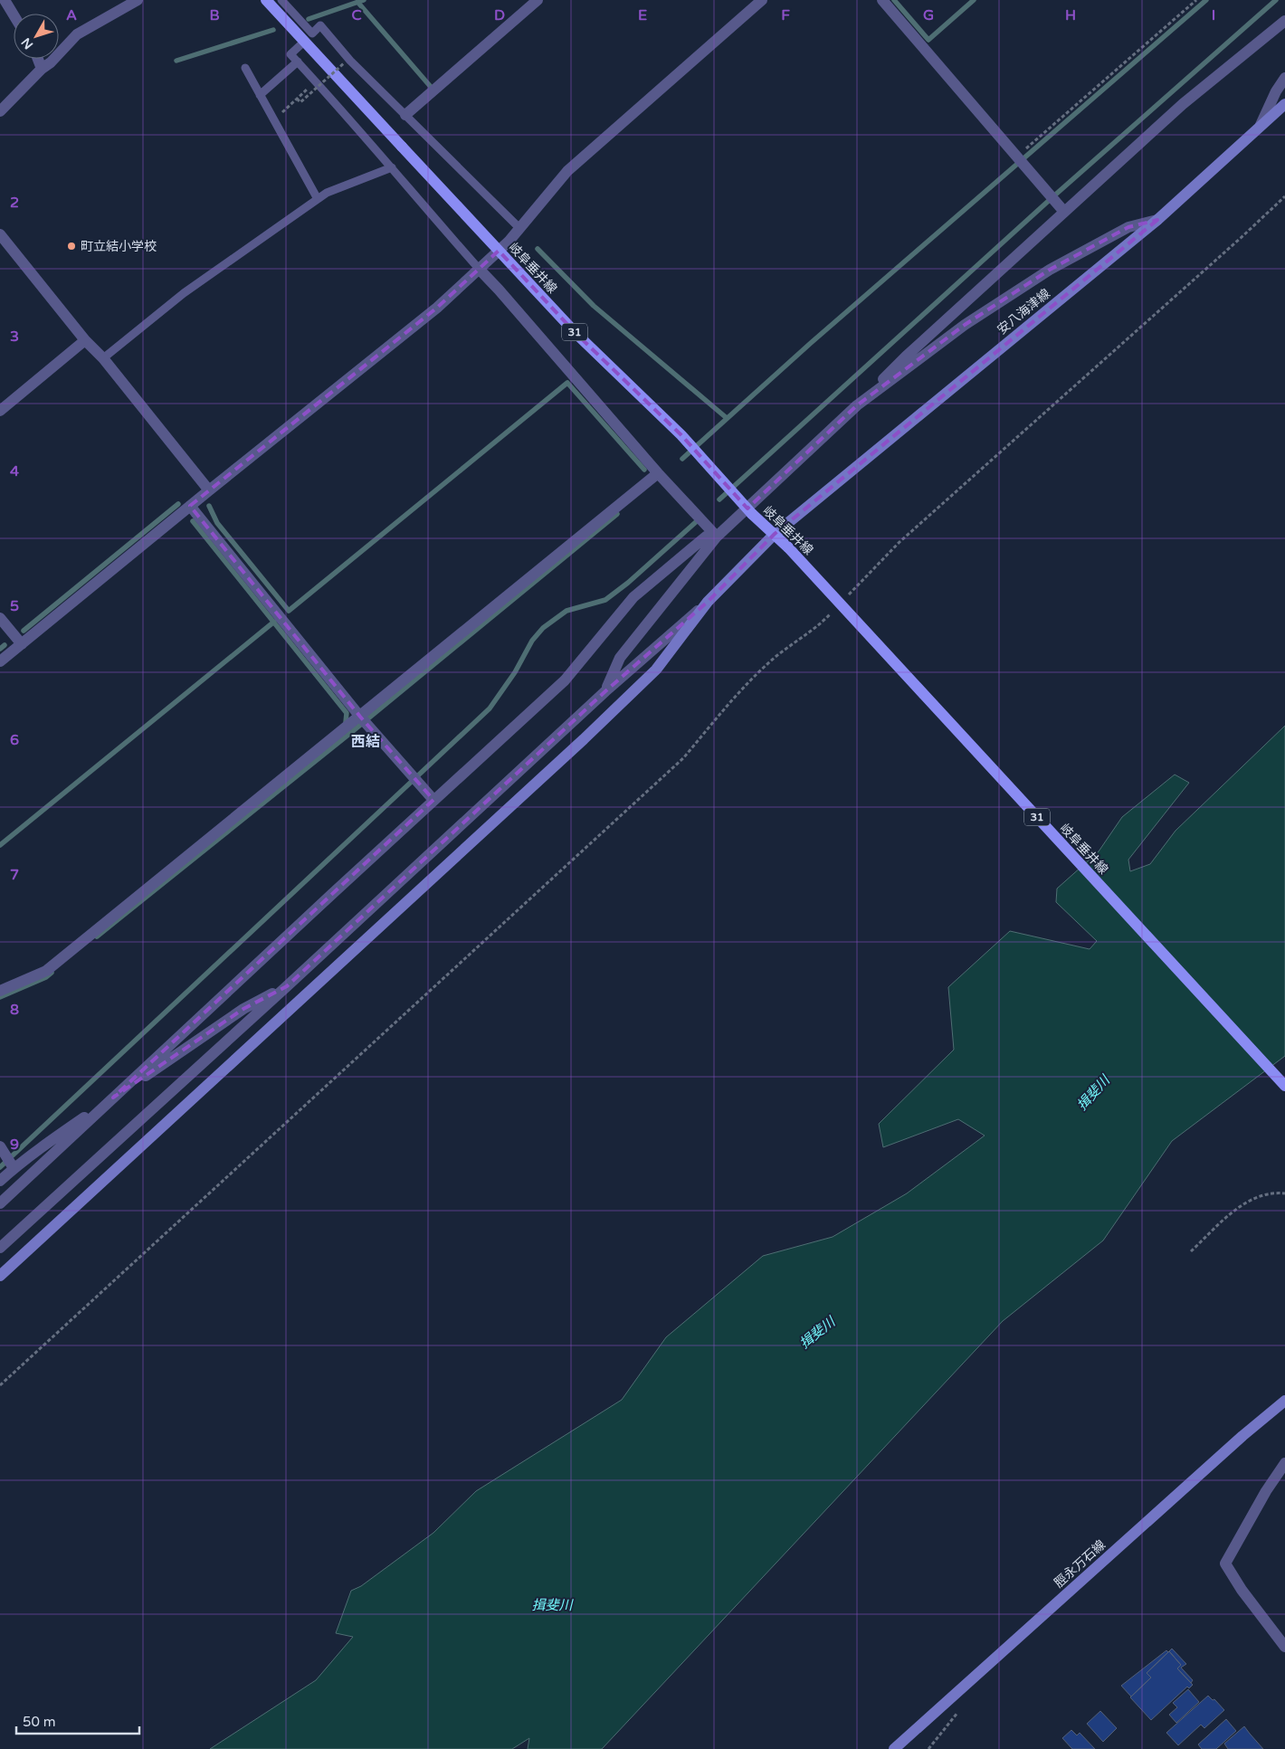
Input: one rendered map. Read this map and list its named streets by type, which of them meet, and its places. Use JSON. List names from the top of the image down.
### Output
{
  "streets": {
    "main road": [
      "岐阜垂井線",
      "安八海津線",
      "31",
      "脛永万石線"
    ]
  },
  "crossings": [
    ["岐阜垂井線", "安八海津線"]
  ],
  "districts": ["西結"],
  "water": ["揖斐川"],
  "places": ["町立結小学校"],
  "scale_bar": "50 m",
  "north": "bottom left",
  "grid": {
    "columns": [
      "A",
      "B",
      "C",
      "D",
      "E",
      "F",
      "G",
      "H",
      "I"
    ],
    "rows": [
      "2",
      "3",
      "4",
      "5",
      "6",
      "7",
      "8",
      "9"
    ]
  }
}
